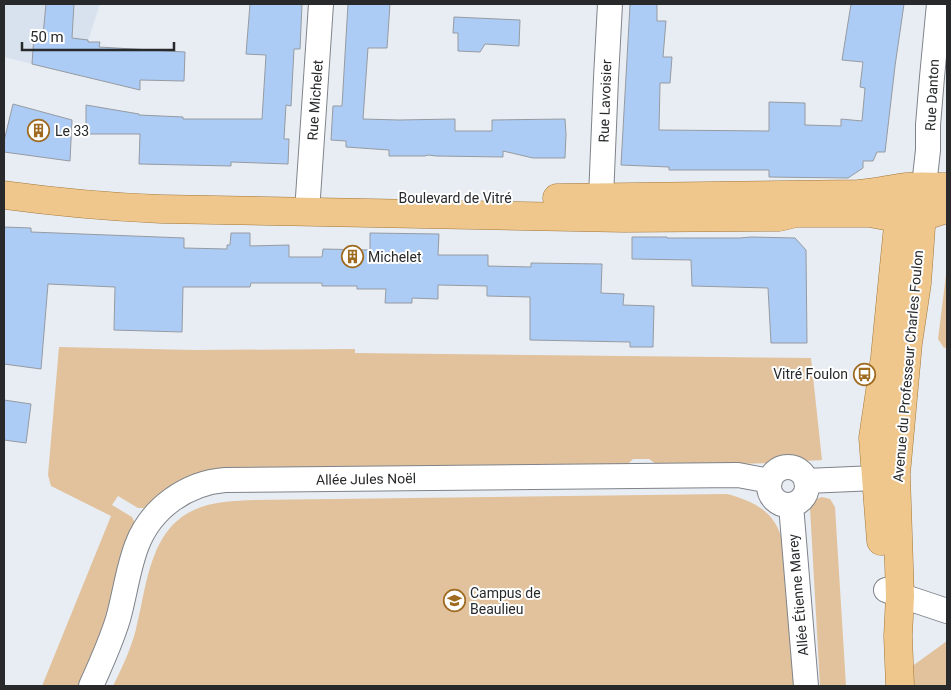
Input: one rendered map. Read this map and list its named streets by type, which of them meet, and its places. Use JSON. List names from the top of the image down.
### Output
{
  "streets": {
    "main road": ["Boulevard de Vitré", "Avenue du Professeur Charles Foulon"],
    "street": [
      "Rue Danton",
      "Rue Michelet",
      "Rue Lavoisier",
      "Allée Jules Noël",
      "Allée Étienne Marey"
    ]
  },
  "crossings": [
    ["Rue Danton", "Boulevard de Vitré"],
    ["Rue Michelet", "Boulevard de Vitré"],
    ["Rue Lavoisier", "Boulevard de Vitré"],
    ["Boulevard de Vitré", "Avenue du Professeur Charles Foulon"],
    ["Allée Jules Noël", "Allée Étienne Marey"]
  ],
  "places": {
    "building": ["Le 33", "Michelet"],
    "bus stop": ["Vitré Foulon"],
    "school or university": ["Campus de Beaulieu"]
  },
  "scale_bar": "50 m"
}
